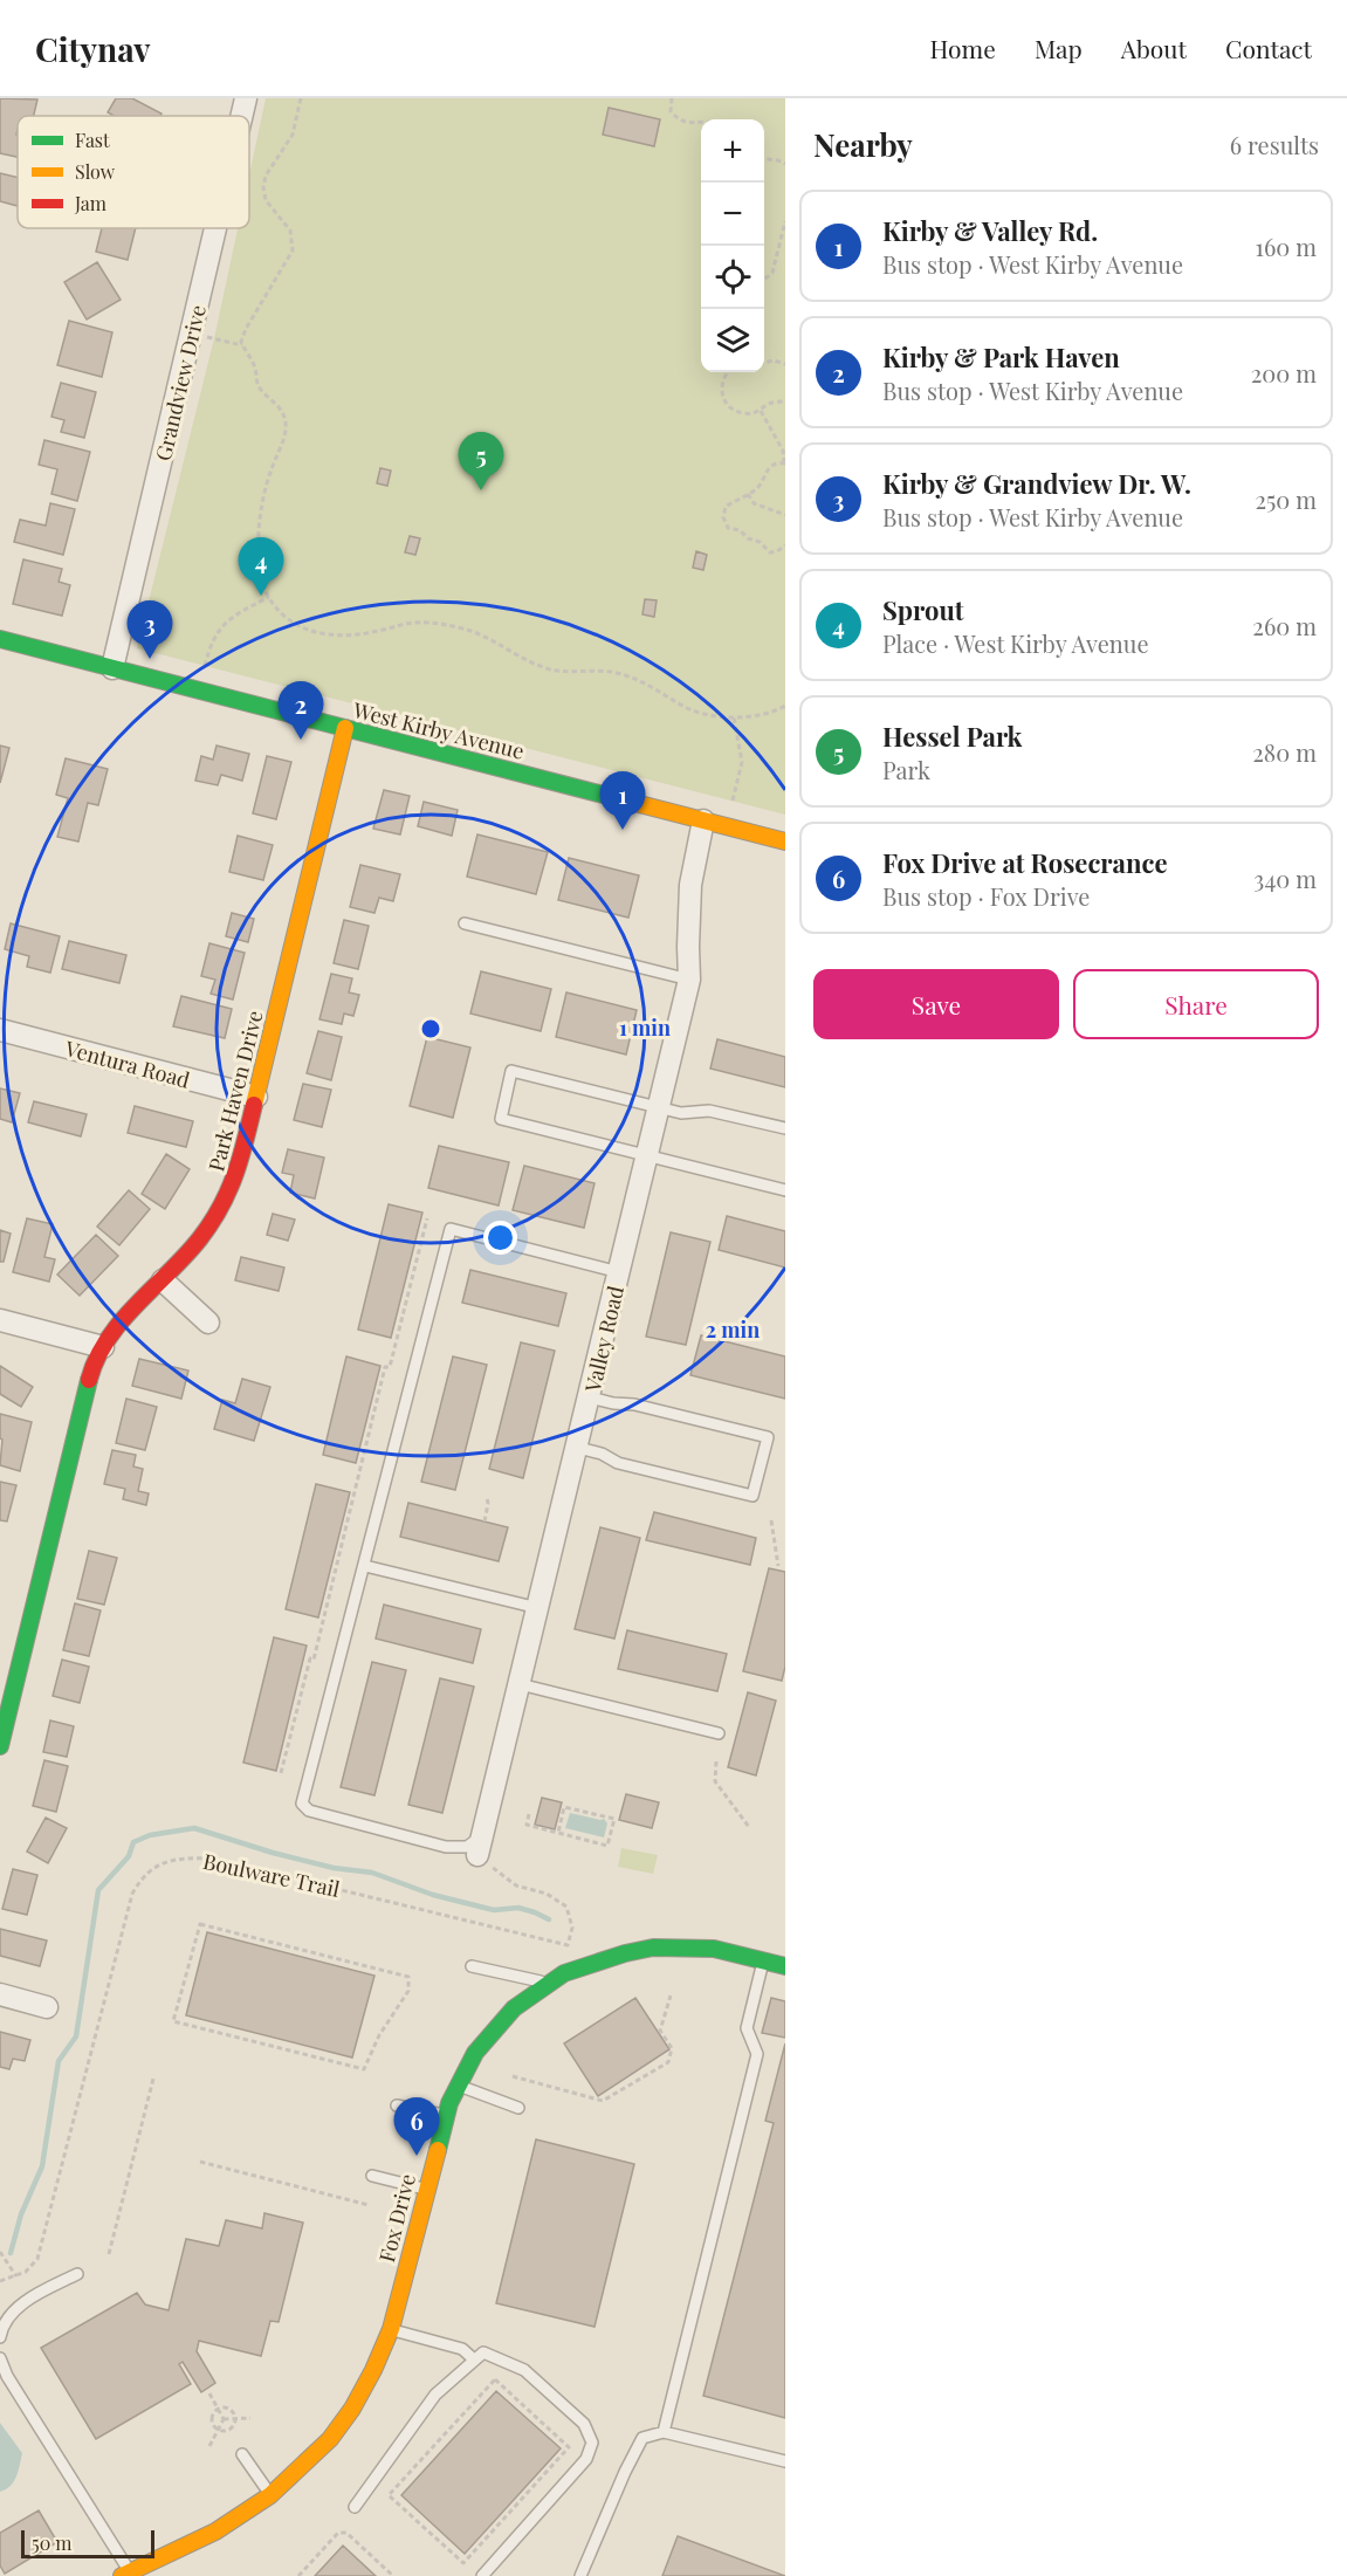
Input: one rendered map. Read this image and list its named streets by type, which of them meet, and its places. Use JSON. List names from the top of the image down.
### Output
{
  "streets": {
    "street": [
      "Grandview Drive",
      "West Kirby Avenue",
      "Ventura Road",
      "Park Haven Drive",
      "Valley Road",
      "Fox Drive"
    ],
    "path": ["Boulware Trail"]
  },
  "crossings": [
    ["Grandview Drive", "West Kirby Avenue"],
    ["West Kirby Avenue", "Park Haven Drive"],
    ["West Kirby Avenue", "Valley Road"],
    ["Ventura Road", "Park Haven Drive"],
    ["Valley Road", "Boulware Trail"]
  ],
  "legend": ["Fast", "Slow", "Jam"],
  "scale_bar": "50 m",
  "page": {
    "header": "Citynav",
    "nav": [
      "Home",
      "Map",
      "About",
      "Contact"
    ],
    "heading": ["Nearby", "6 results"],
    "map_buttons": ["+", "−"],
    "list": [
      {
        "mark": "1",
        "name": "Kirby & Valley Rd.",
        "note": "Bus stop · West Kirby Avenue",
        "value": "160 m"
      },
      {
        "mark": "2",
        "name": "Kirby & Park Haven",
        "note": "Bus stop · West Kirby Avenue",
        "value": "200 m"
      },
      {
        "mark": "3",
        "name": "Kirby & Grandview Dr. W.",
        "note": "Bus stop · West Kirby Avenue",
        "value": "250 m"
      },
      {
        "mark": "4",
        "name": "Sprout",
        "note": "Place · West Kirby Avenue",
        "value": "260 m"
      },
      {
        "mark": "5",
        "name": "Hessel Park",
        "note": "Park",
        "value": "280 m"
      },
      {
        "mark": "6",
        "name": "Fox Drive at Rosecrance",
        "note": "Bus stop · Fox Drive",
        "value": "340 m"
      }
    ],
    "pins": [
      "5",
      "4",
      "3",
      "2",
      "1",
      "6"
    ],
    "buttons": ["Save", "Share"],
    "scale": "50 m"
  },
  "rings": ["1 min", "2 min"]
}
